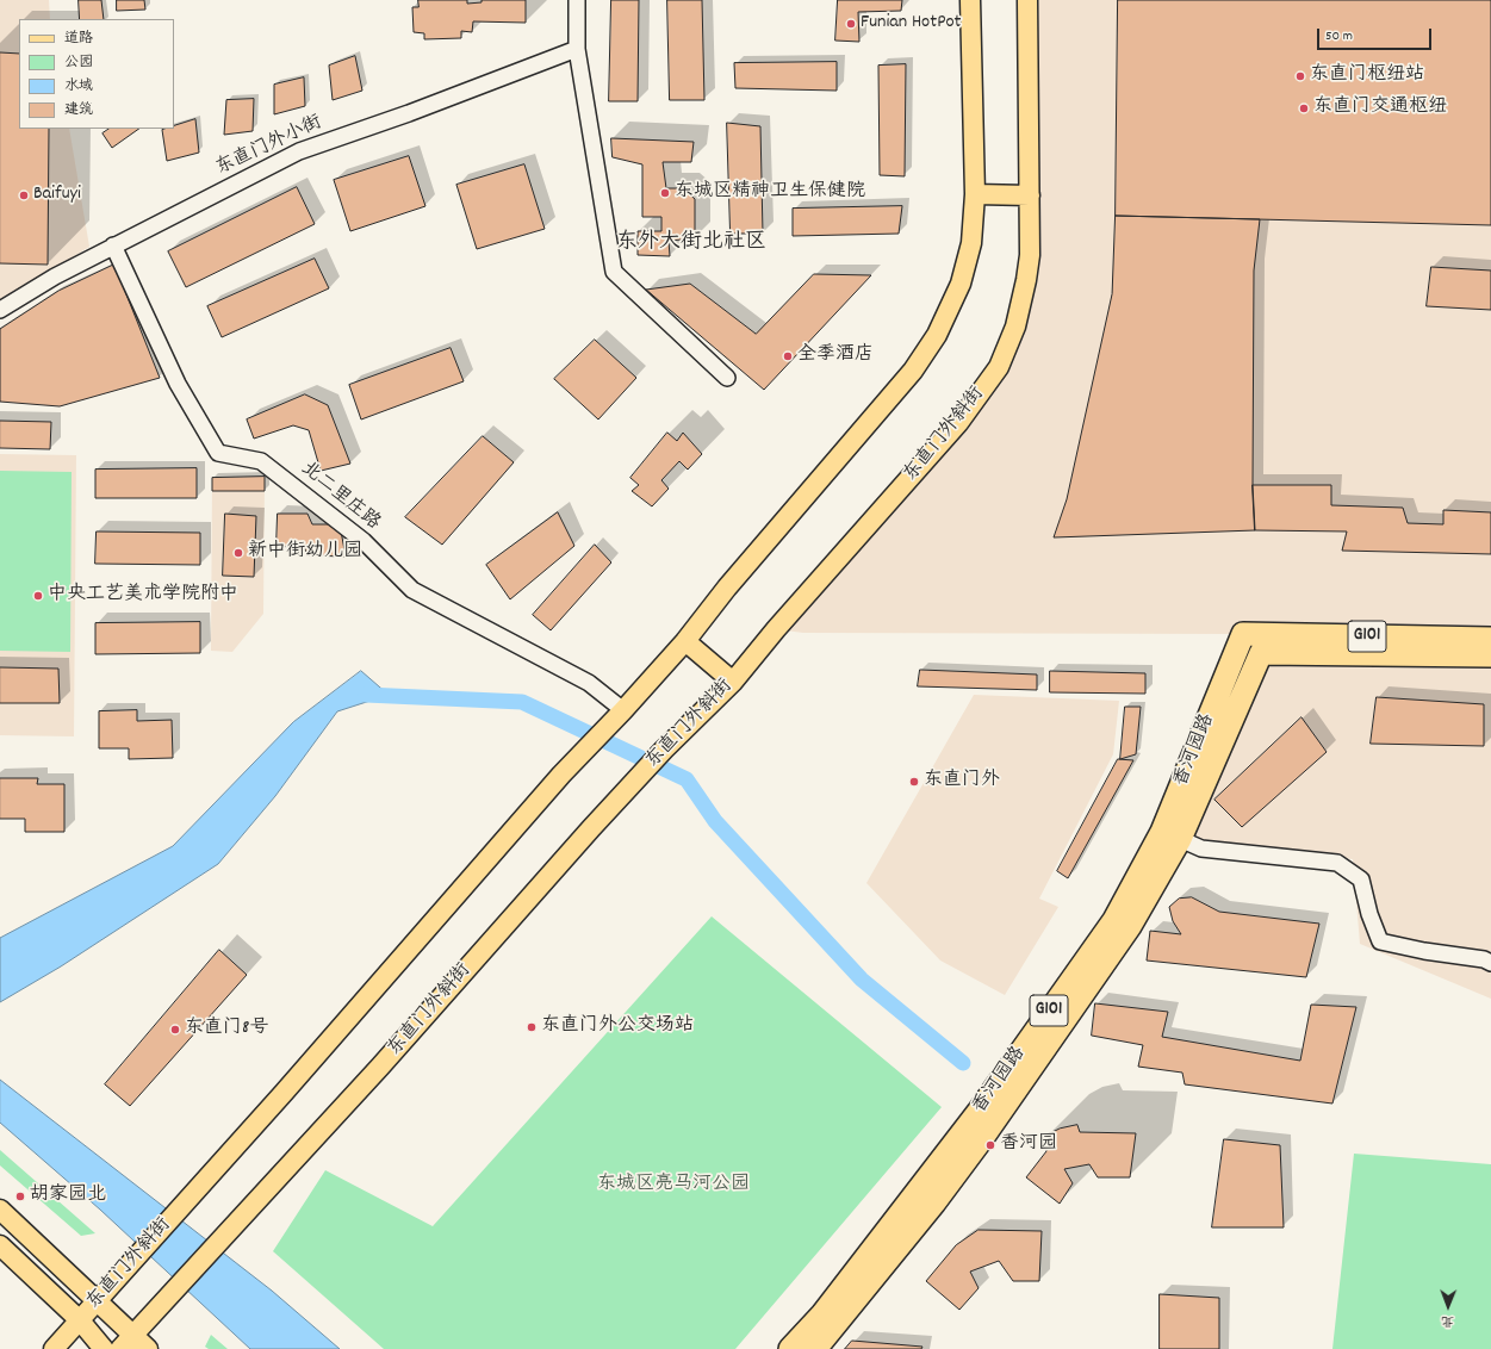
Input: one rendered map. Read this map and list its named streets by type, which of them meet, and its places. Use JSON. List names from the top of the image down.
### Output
{
  "streets": {
    "highway": ["G101", "香河园路"],
    "main road": ["东直门外斜街"],
    "street": ["东直门外小街", "北二里庄路"]
  },
  "crossings": [
    ["东直门外小街", "北二里庄路"],
    ["东直门外斜街", "北二里庄路"]
  ],
  "districts": ["东外大街北社区"],
  "parks": ["东城区亮马河公园"],
  "places": [
    "Funian HotPot",
    "东直门枢纽站",
    "东直门交通枢纽",
    "东城区精神卫生保健院",
    "Baifuyi",
    "全季酒店",
    "新中街幼儿园",
    "中央工艺美术学院附中",
    "东直门外",
    "东直门外公交场站",
    "东直门8号",
    "香河园",
    "胡家园北"
  ],
  "legend": [
    "道路",
    "公园",
    "水域",
    "建筑"
  ],
  "scale_bar": "50 m",
  "north": "bottom"
}
